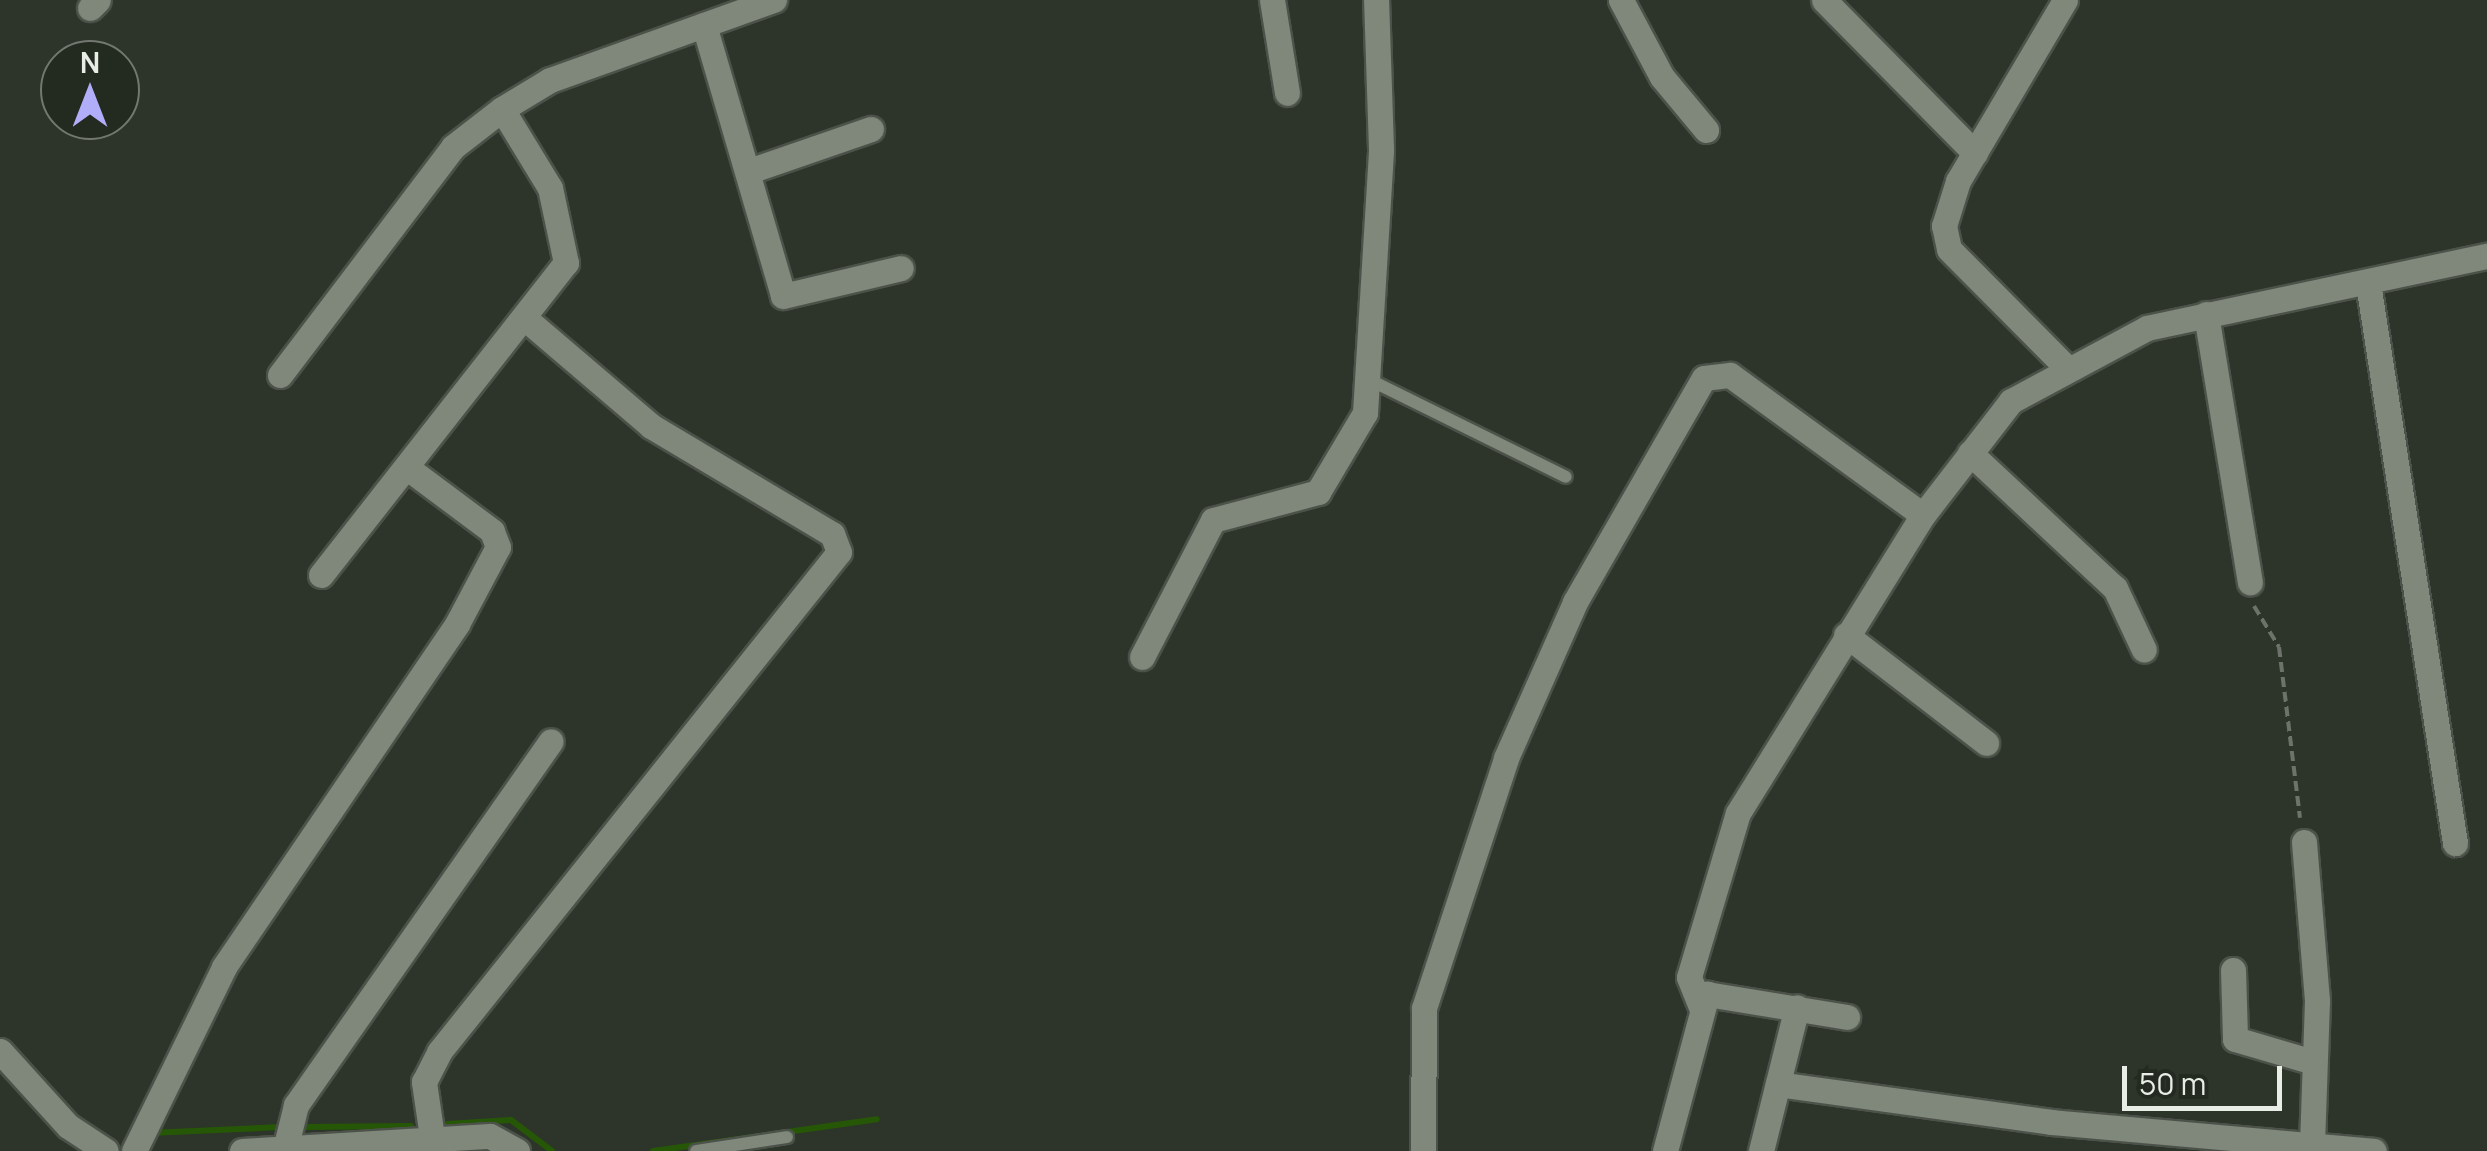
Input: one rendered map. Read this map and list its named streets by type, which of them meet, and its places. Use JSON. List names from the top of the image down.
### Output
{
  "scale_bar": "50 m",
  "north": "top"
}
